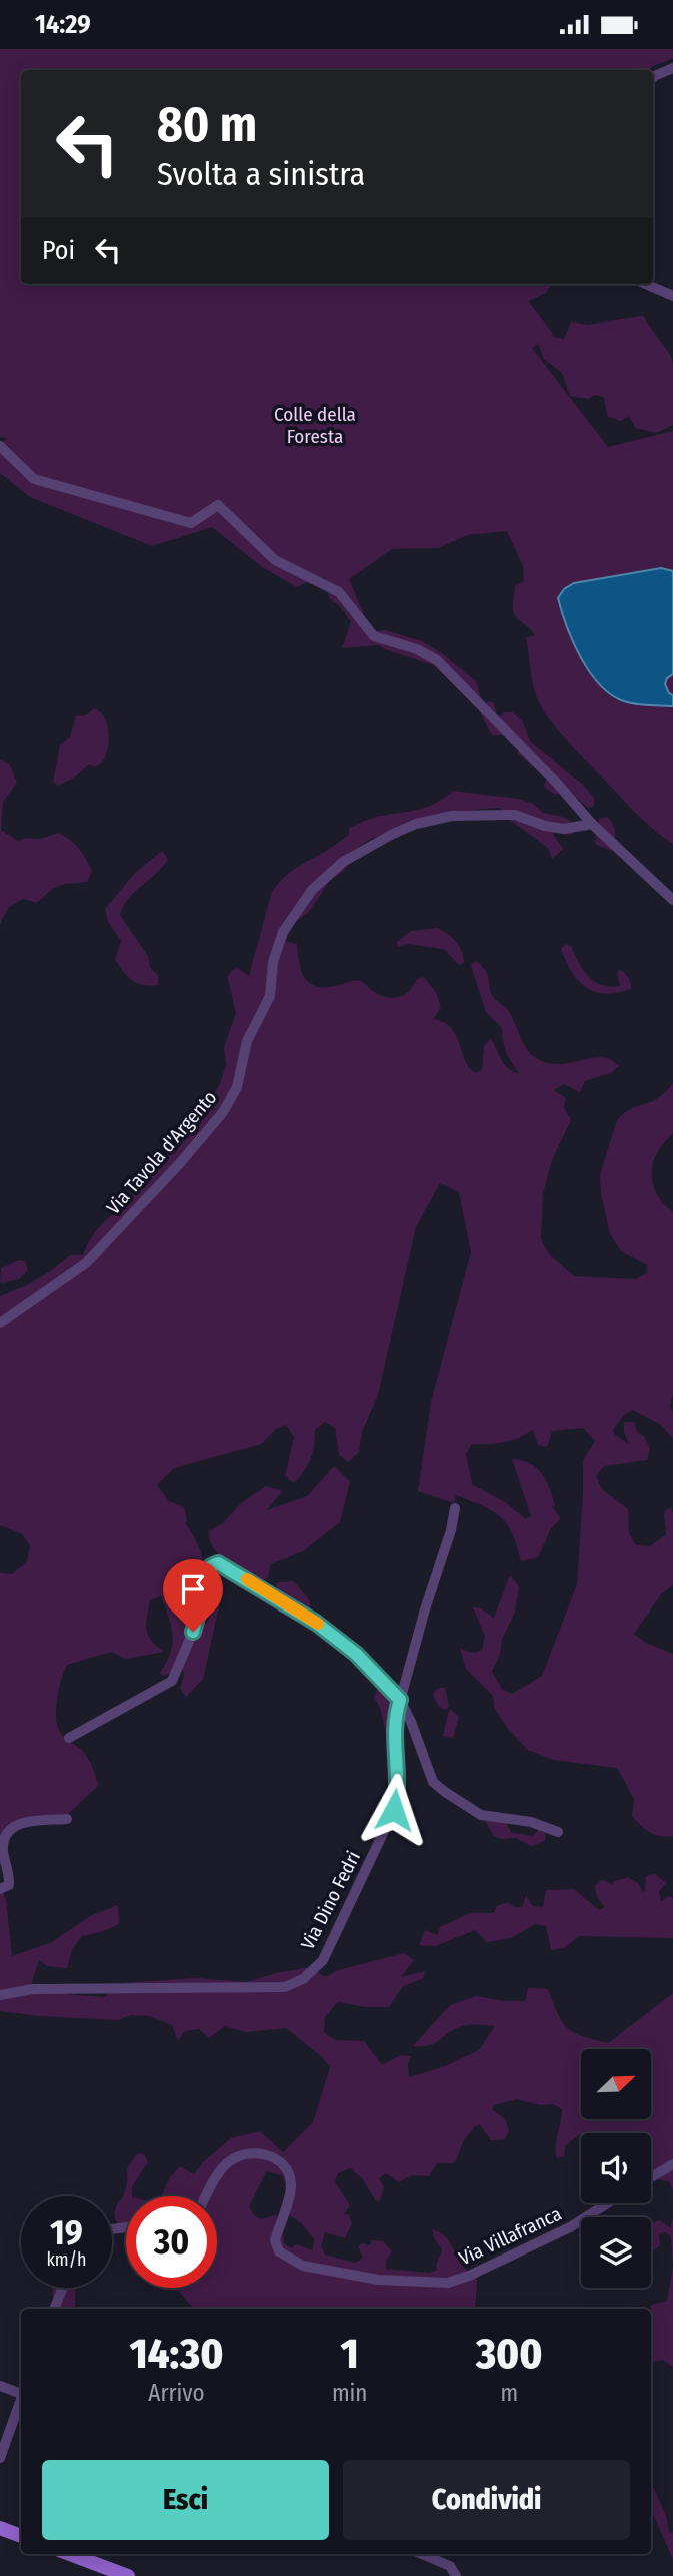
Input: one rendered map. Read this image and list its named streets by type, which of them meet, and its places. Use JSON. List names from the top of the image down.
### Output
{
  "streets": {
    "street": ["Via Tavola d'Argento", "Via Dino Fedri", "Via Villafranca"]
  },
  "parks": ["Colle della Foresta"],
  "north": "top right",
  "page": {
    "status": "14:29",
    "turn": ["80 m", "Svolta a sinistra"],
    "then": "Poi",
    "speed": "19 km/h",
    "limit": "30",
    "eta": [
      "14:30",
      "Arrivo",
      "1",
      "min",
      "300",
      "m"
    ],
    "buttons": ["Esci", "Condividi"]
  }
}
